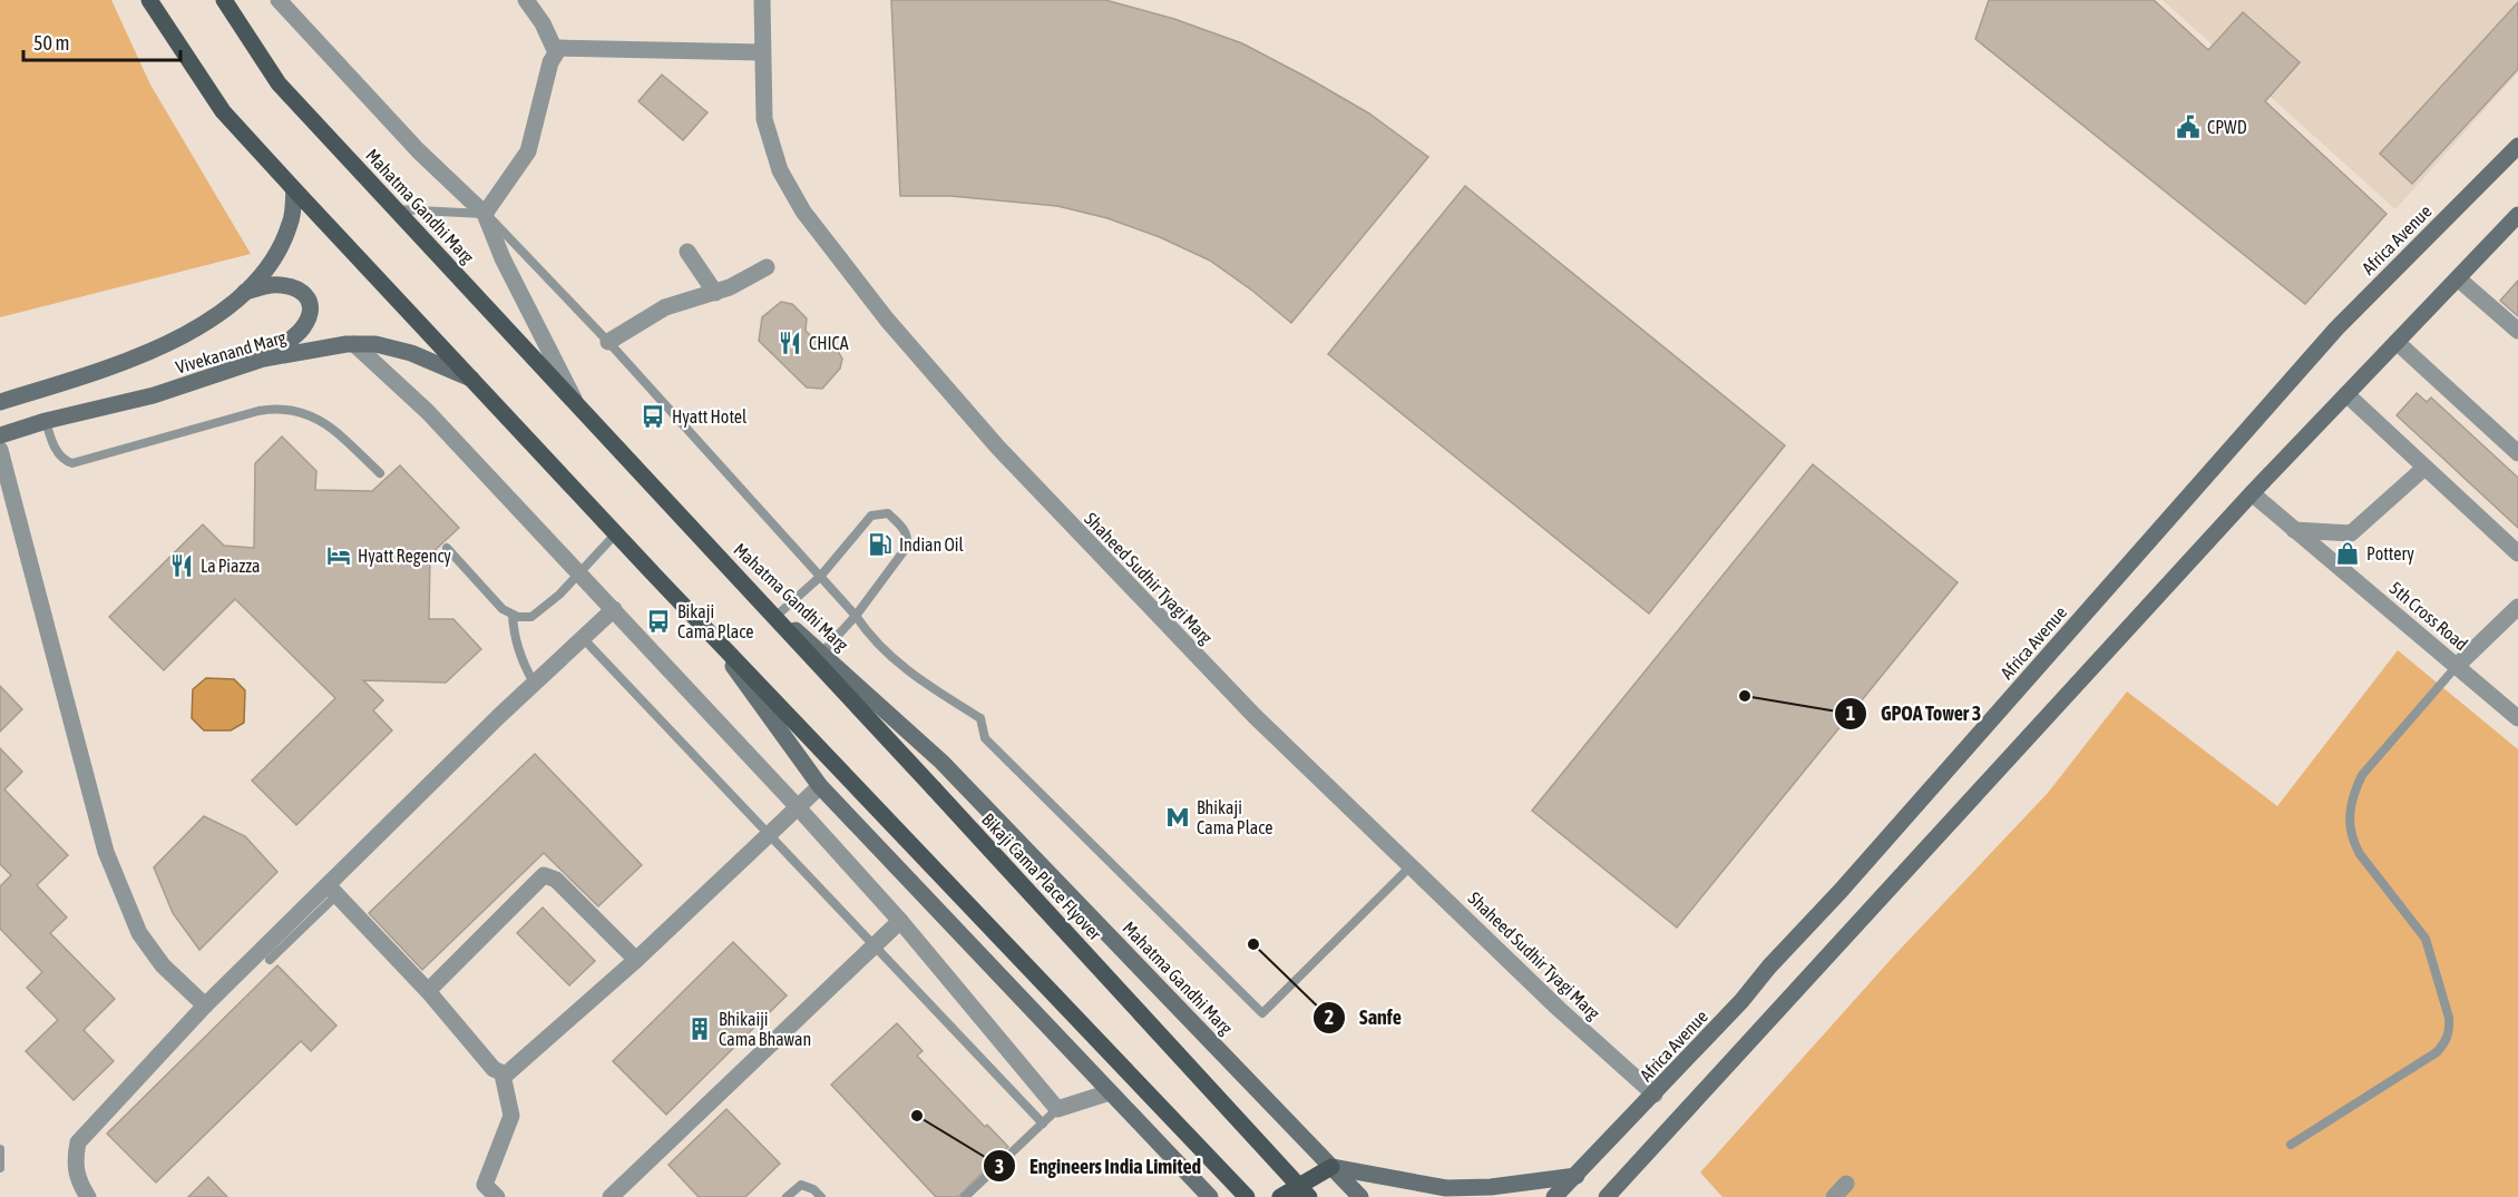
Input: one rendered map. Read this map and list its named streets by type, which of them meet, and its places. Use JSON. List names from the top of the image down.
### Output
{
  "streets": {
    "main road": [
      "Mahatma Gandhi Marg",
      "Africa Avenue",
      "Vivekanand Marg",
      "Bikaji Cama Place Flyover"
    ],
    "street": ["Shaheed Sudhir Tyagi Marg", "5th Cross Road"]
  },
  "crossings": [
    ["Mahatma Gandhi Marg", "Bikaji Cama Place Flyover"],
    ["Africa Avenue", "Shaheed Sudhir Tyagi Marg"]
  ],
  "places": {
    "public building": ["CPWD"],
    "restaurant": ["CHICA", "La Piazza"],
    "bus stop": ["Hyatt Hotel", "Bikaji Cama Place"],
    "fuel station": ["Indian Oil"],
    "shop": ["Pottery"],
    "hotel": ["Hyatt Regency"],
    "other": ["GPOA Tower 3", "Sanfe", "Engineers India Limited"],
    "metro station": ["Bhikaji Cama Place"],
    "building": ["Bhikaiji Cama Bhawan"]
  },
  "scale_bar": "50 m"
}
